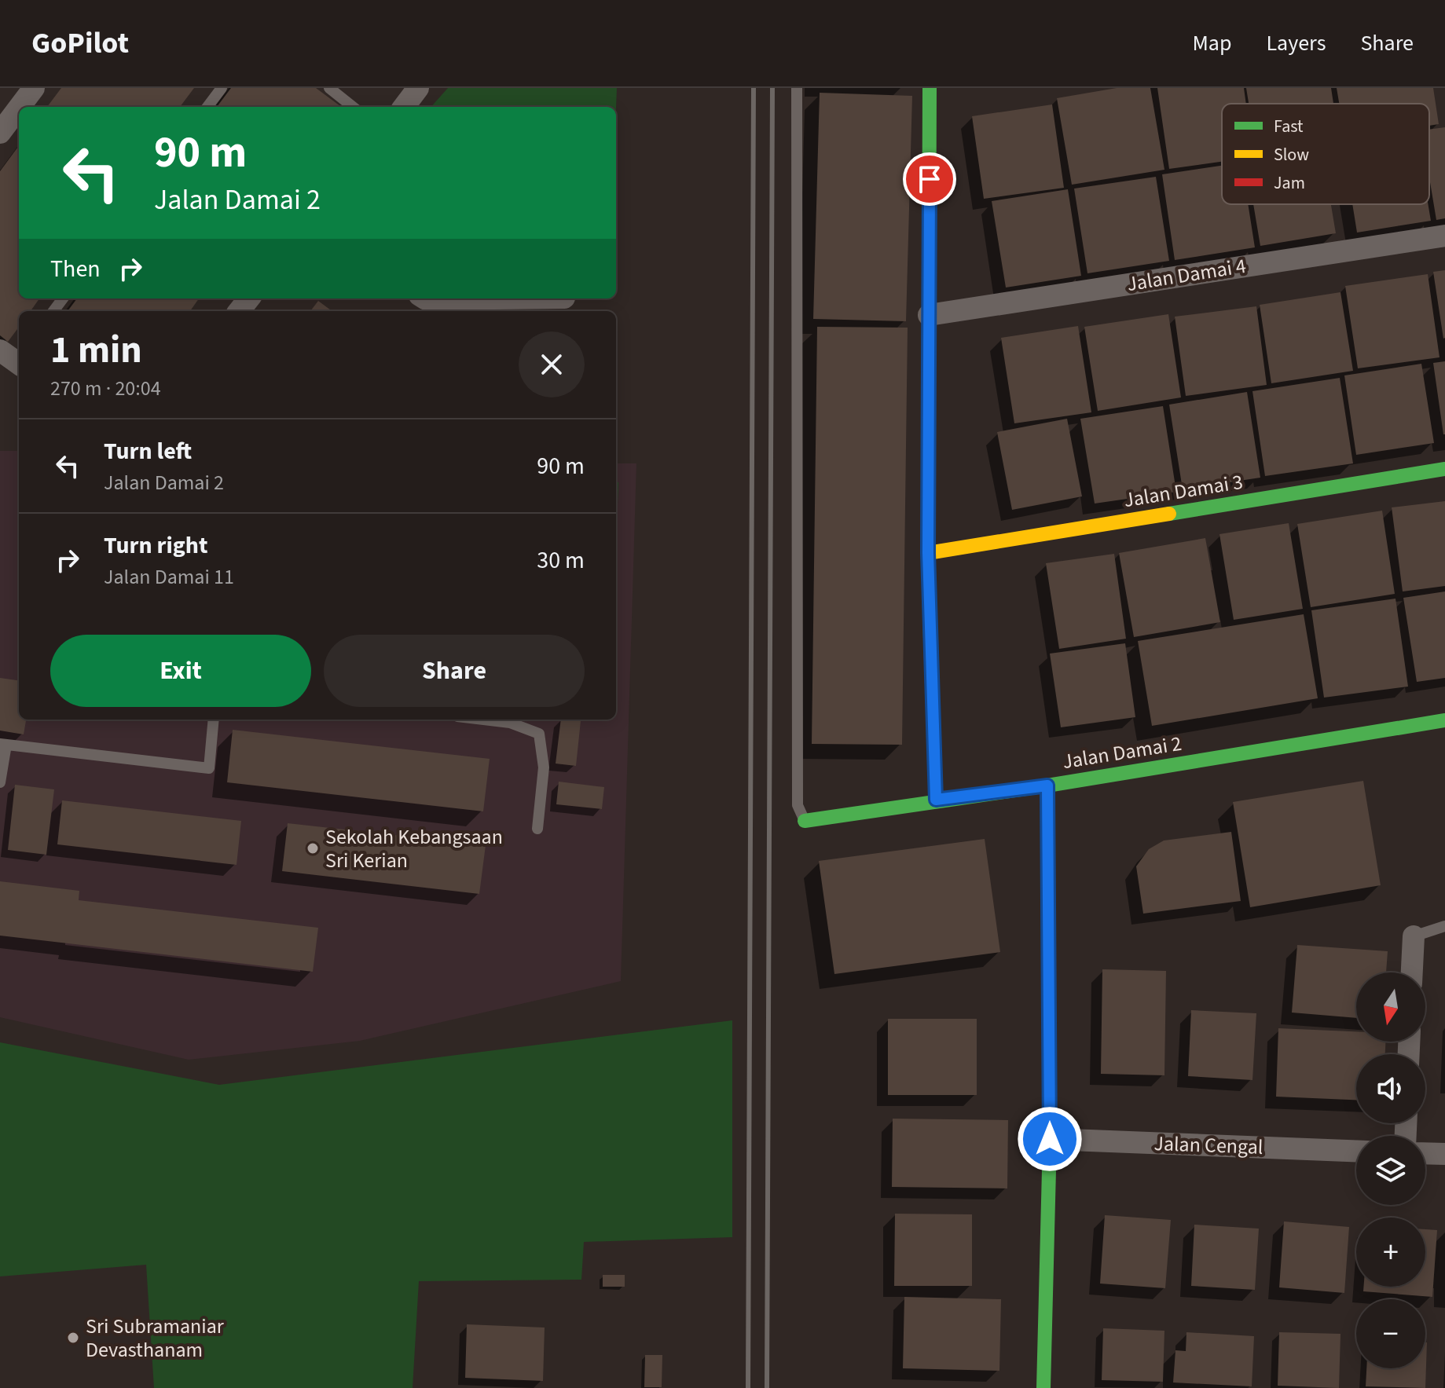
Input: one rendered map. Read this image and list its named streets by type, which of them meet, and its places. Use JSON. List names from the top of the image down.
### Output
{
  "streets": {
    "street": [
      "Jalan Damai 4",
      "Jalan Damai 3",
      "Jalan Damai 2",
      "Jalan Cengal"
    ]
  },
  "places": ["Sekolah Kebangsaan Sri Kerian", "Sri Subramaniar Devasthanam"],
  "legend": ["Fast", "Slow", "Jam"],
  "north": "bottom",
  "page": {
    "header": "GoPilot",
    "nav": ["Map", "Layers", "Share"],
    "turn": ["90 m", "Jalan Damai 2"],
    "then": "Then",
    "heading": ["1 min", "270 m · 20:04"],
    "list": [
      {
        "name": "Turn left",
        "note": "Jalan Damai 2",
        "value": "90 m"
      },
      {
        "name": "Turn right",
        "note": "Jalan Damai 11",
        "value": "30 m"
      }
    ],
    "buttons": ["Exit", "Share"],
    "map_buttons": ["+", "−"]
  }
}
